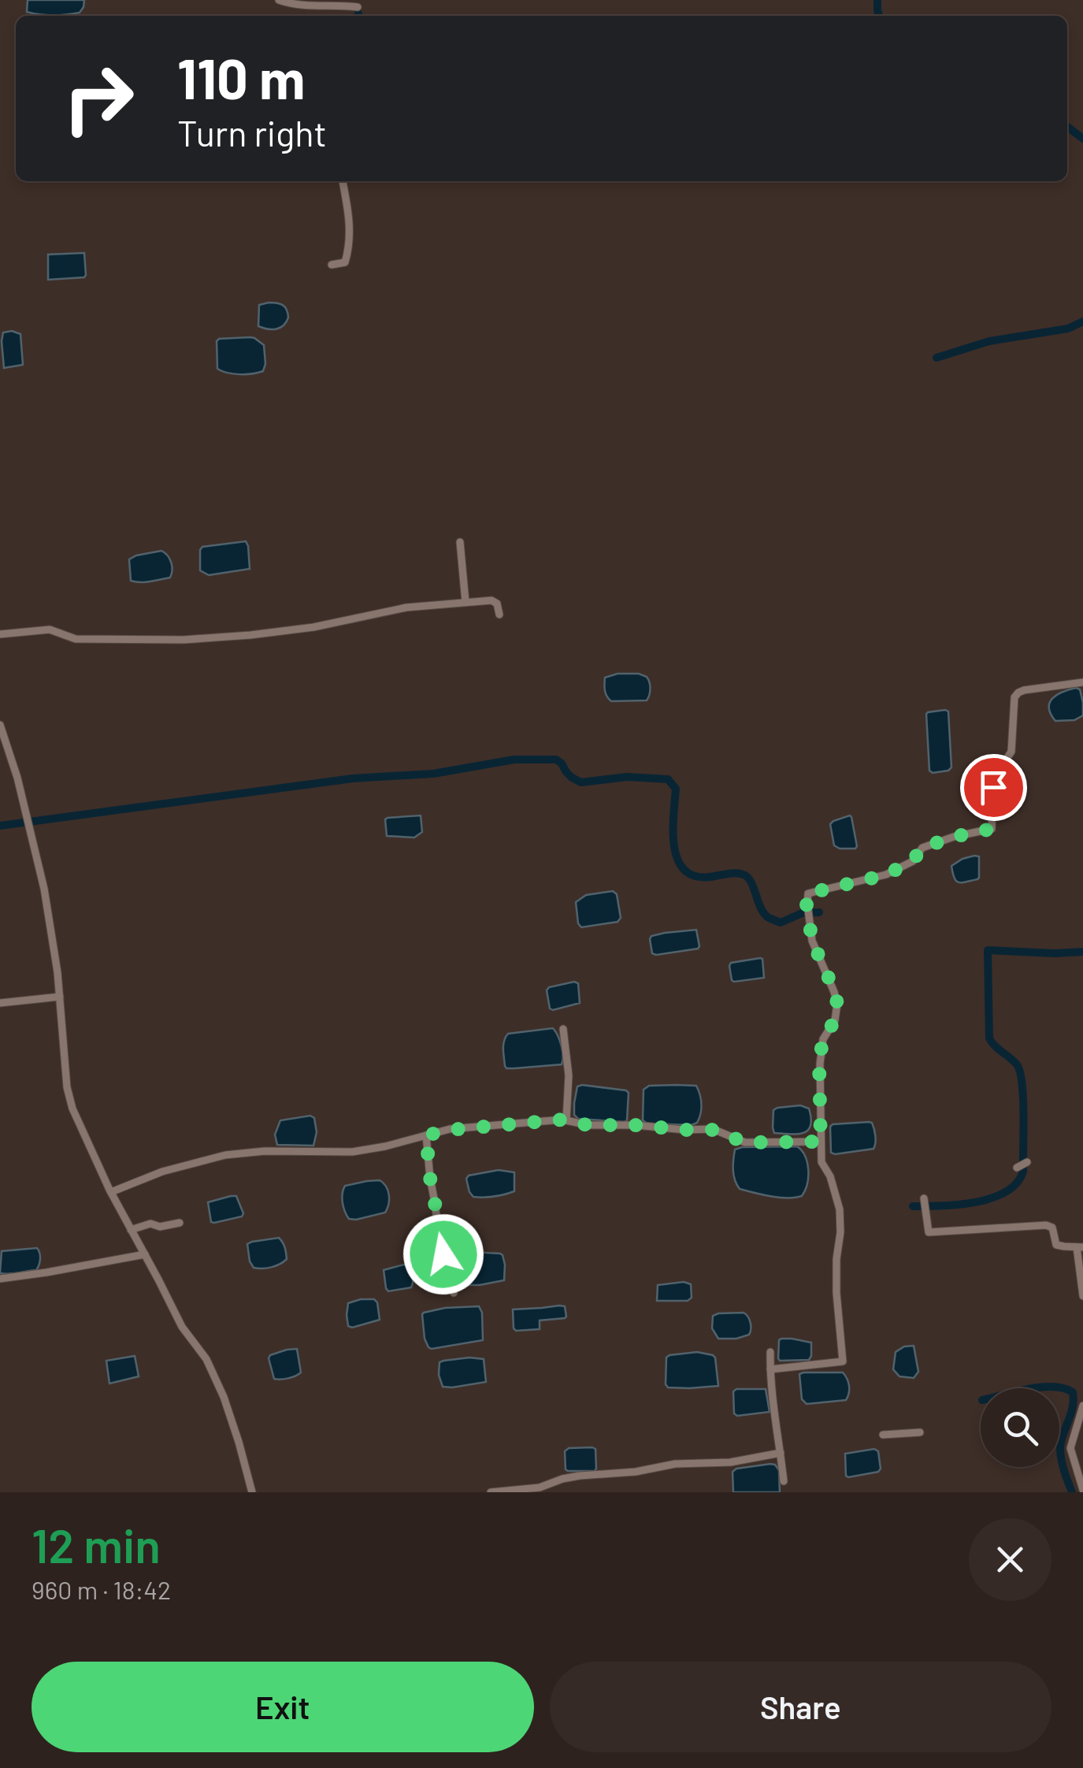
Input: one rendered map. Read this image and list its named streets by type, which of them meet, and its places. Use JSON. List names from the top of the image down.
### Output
{
  "page": {
    "turn": ["110 m", "Turn right"],
    "heading": ["12 min", "960 m · 18:42"],
    "buttons": ["Exit", "Share"]
  }
}
